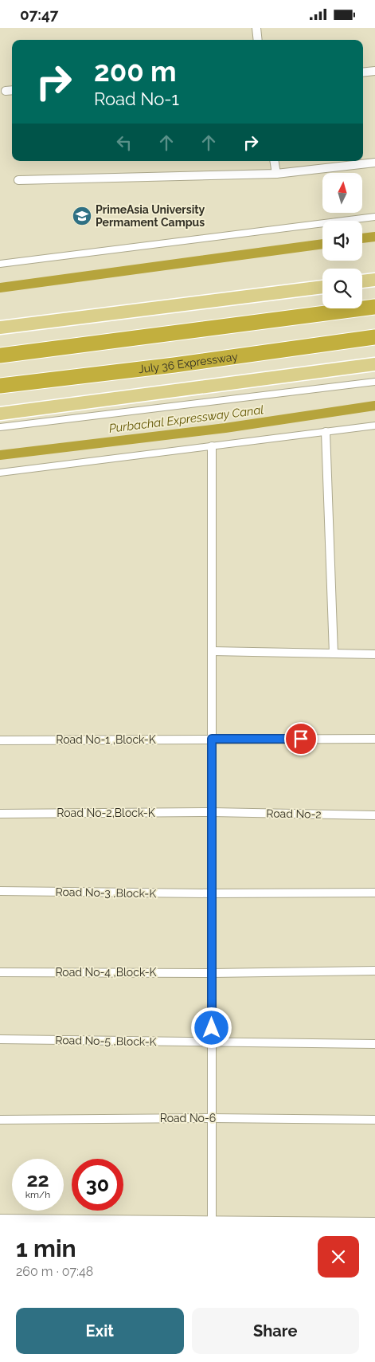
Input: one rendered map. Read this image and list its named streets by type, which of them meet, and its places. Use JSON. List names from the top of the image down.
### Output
{
  "streets": {
    "highway": ["July 36 Expressway"],
    "street": [
      "Road No-1 ,Block-K",
      "Road No-2,Block-K",
      "Road No-2",
      "Road No-3 ,Block-K",
      "Road No-4 ,Block-K",
      "Road No-5 ,Block-K",
      "Road No-6"
    ]
  },
  "crossings": [
    ["Road No-2,Block-K", "Road No-2"]
  ],
  "water": ["Purbachal Expressway Canal"],
  "places": {
    "school or university": ["PrimeAsia University Permament Campus"]
  },
  "north": "top",
  "page": {
    "status": "07:47",
    "turn": ["200 m", "Road No-1"],
    "speed": "22 km/h",
    "limit": "30",
    "heading": ["1 min", "260 m · 07:48"],
    "buttons": ["Exit", "Share"]
  }
}
